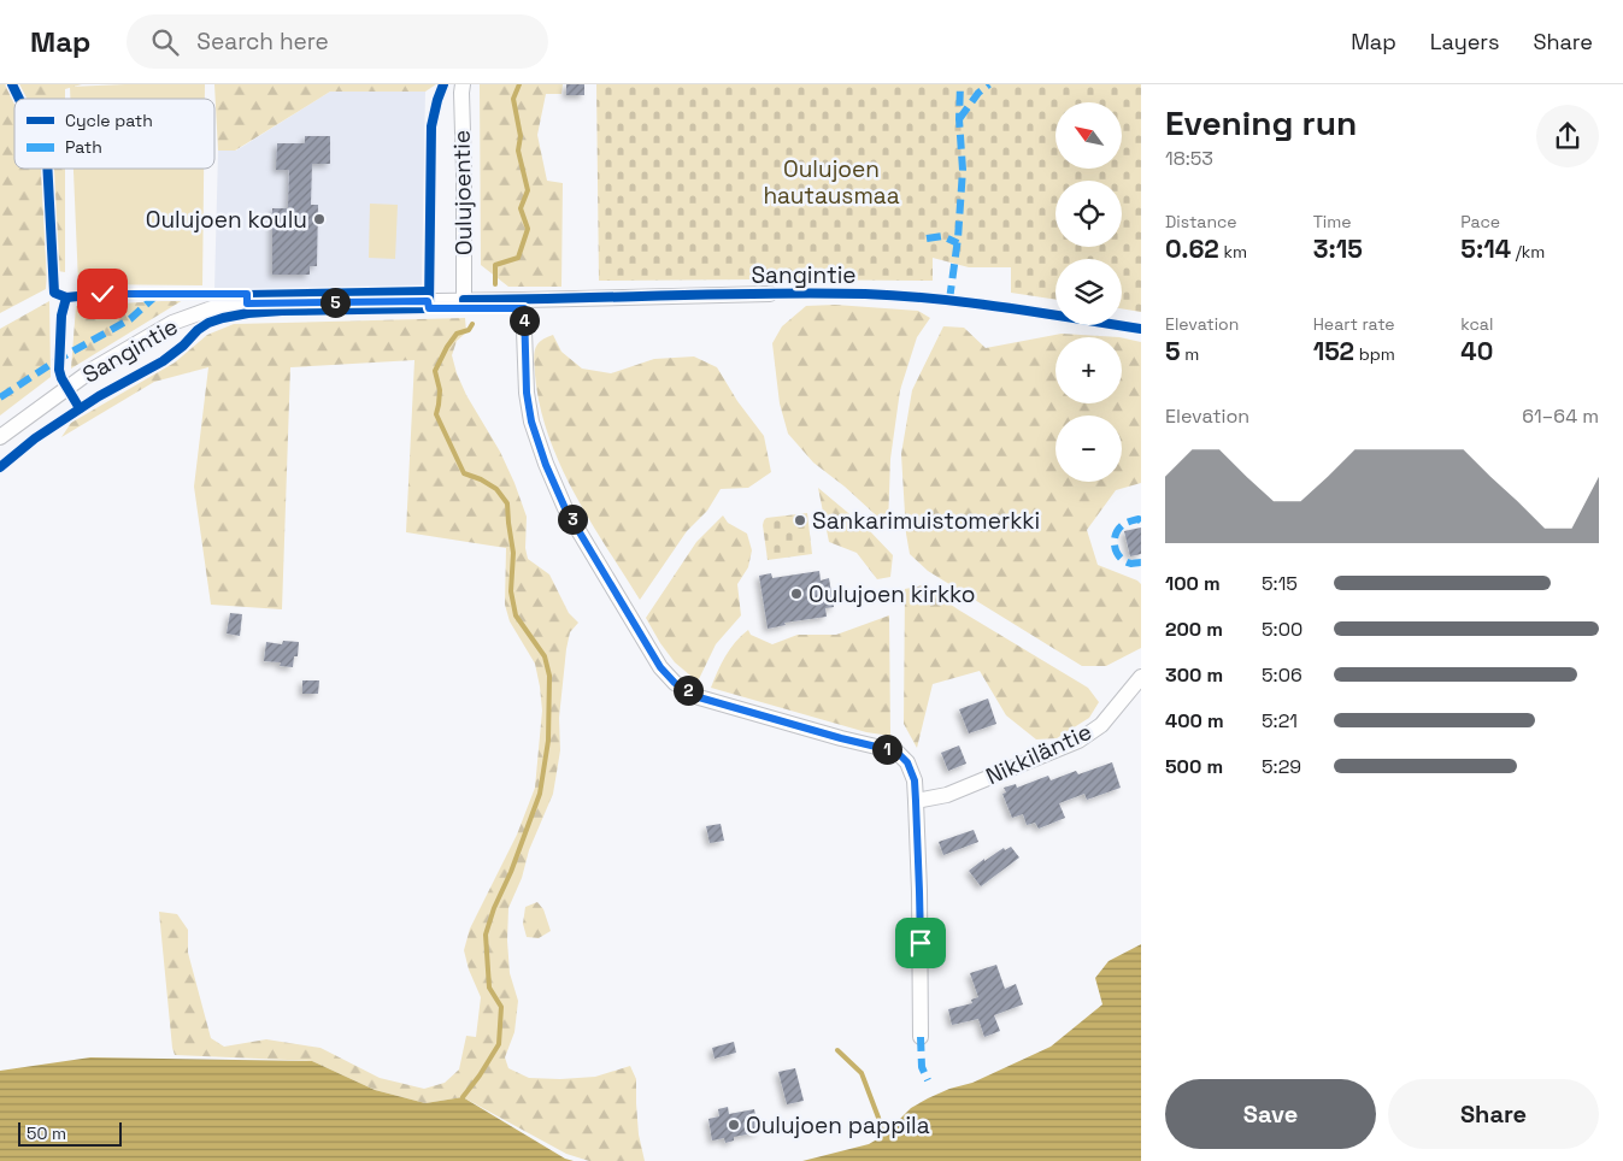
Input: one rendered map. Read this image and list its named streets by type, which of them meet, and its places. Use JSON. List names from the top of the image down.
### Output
{
  "streets": {
    "street": ["Oulujoentie", "Sangintie", "Nikkiläntie"]
  },
  "crossings": [
    ["Oulujoentie", "Sangintie"]
  ],
  "parks": ["Oulujoen hautausmaa"],
  "places": [
    "Oulujoen koulu",
    "Sankarimuistomerkki",
    "Oulujoen kirkko",
    "Oulujoen pappila"
  ],
  "legend": ["Cycle path", "Path"],
  "scale_bar": "50 m",
  "north": "top left",
  "page": {
    "header": "Map",
    "search": "Search here",
    "nav": ["Map", "Layers", "Share"],
    "heading": ["Evening run", "18:53"],
    "map_buttons": ["+", "−"],
    "stats": [
      ["Distance", "0.62 km"],
      ["Time", "3:15"],
      ["Pace", "5:14 /km"],
      ["Elevation", "5 m"],
      ["Heart rate", "152 bpm"],
      ["kcal", "40"]
    ],
    "pins": [
      "5",
      "4",
      "3",
      "2",
      "1"
    ],
    "chart": ["Elevation", "61–64 m"],
    "list": [
      {
        "name": "100 m",
        "note": "5:15"
      },
      {
        "name": "200 m",
        "note": "5:00"
      },
      {
        "name": "300 m",
        "note": "5:06"
      },
      {
        "name": "400 m",
        "note": "5:21"
      },
      {
        "name": "500 m",
        "note": "5:29"
      }
    ],
    "buttons": ["Save", "Share"],
    "scale": "50 m"
  }
}
